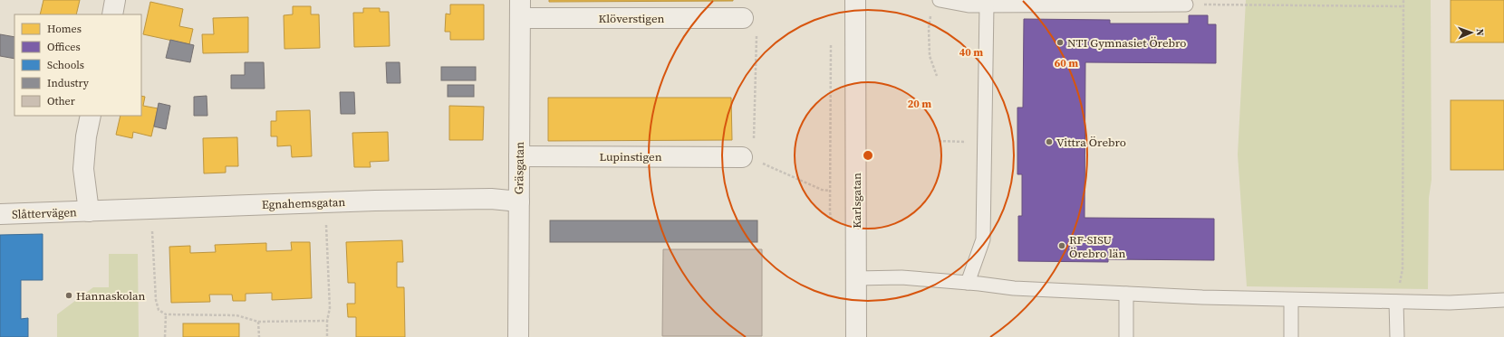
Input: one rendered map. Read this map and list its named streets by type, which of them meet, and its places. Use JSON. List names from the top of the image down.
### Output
{
  "streets": {
    "street": [
      "Klöverstigen",
      "Lupinstigen",
      "Gräsgatan",
      "Karlsgatan",
      "Egnahemsgatan",
      "Slåttervägen"
    ]
  },
  "crossings": [
    ["Klöverstigen", "Gräsgatan"],
    ["Lupinstigen", "Gräsgatan"],
    ["Gräsgatan", "Egnahemsgatan"],
    ["Egnahemsgatan", "Slåttervägen"]
  ],
  "places": [
    "NTI Gymnasiet Örebro",
    "Vittra Örebro",
    "RF-SISU Örebro län",
    "Hannaskolan"
  ],
  "legend": [
    "Homes",
    "Offices",
    "Schools",
    "Industry",
    "Other"
  ],
  "north": "right",
  "rings": ["40 m", "60 m", "20 m"]
}
